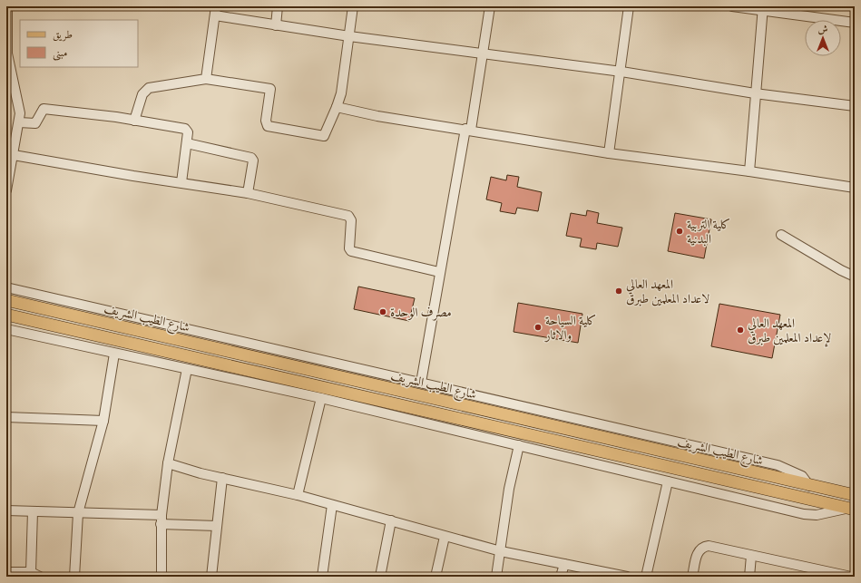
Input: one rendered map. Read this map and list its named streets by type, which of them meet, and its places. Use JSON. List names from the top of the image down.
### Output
{
  "streets": {
    "main road": ["شارع الطيب الشريف"]
  },
  "places": [
    "كلية التربية البدنية",
    "المعهد العالي لاعداد المعلمين طبرق",
    "مصرف الوحدة",
    "كلية السياحة والاثار",
    "المعهد العالي لإعداد المعلمين طبرق"
  ],
  "legend": ["طريق", "مبنى"],
  "north": "top"
}
